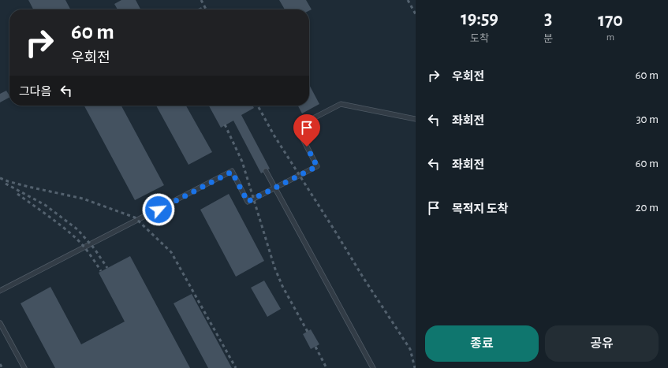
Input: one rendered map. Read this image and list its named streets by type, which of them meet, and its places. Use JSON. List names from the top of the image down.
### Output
{
  "page": {
    "eta": [
      "19:59",
      "도착",
      "3",
      "분",
      "170",
      "m"
    ],
    "turn": ["60 m", "우회전"],
    "list": [
      {
        "name": "우회전",
        "value": "60 m"
      },
      {
        "name": "좌회전",
        "value": "30 m"
      },
      {
        "name": "좌회전",
        "value": "60 m"
      },
      {
        "name": "목적지 도착",
        "value": "20 m"
      }
    ],
    "then": "그다음",
    "buttons": ["종료", "공유"]
  }
}
